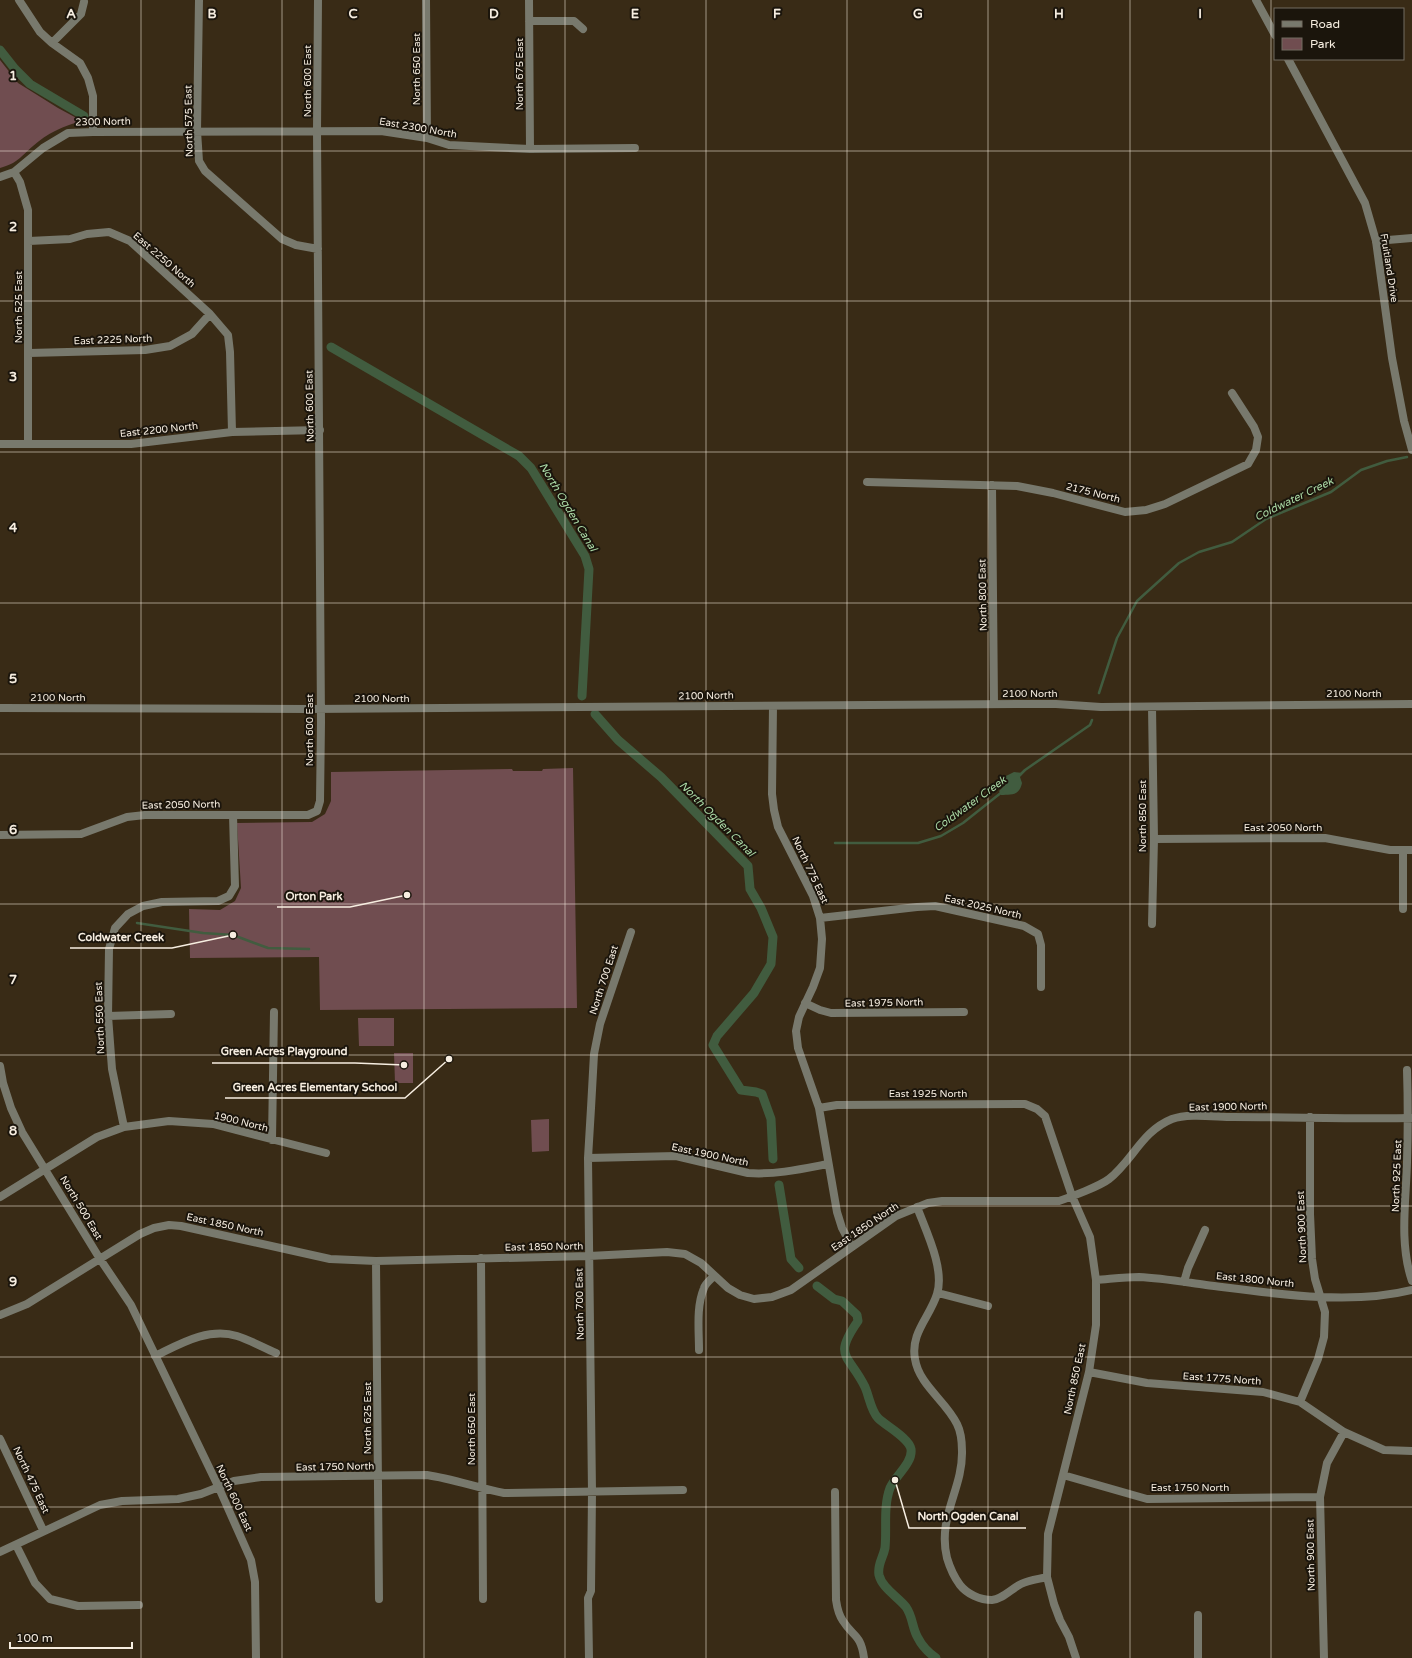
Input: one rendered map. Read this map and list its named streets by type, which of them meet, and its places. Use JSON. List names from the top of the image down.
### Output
{
  "streets": {
    "street": [
      "North 650 East",
      "North 675 East",
      "North 600 East",
      "North 575 East",
      "2300 North",
      "East 2300 North",
      "East 2250 North",
      "Fruitland Drive",
      "North 525 East",
      "East 2225 North",
      "East 2200 North",
      "2175 North",
      "North 800 East",
      "2100 North",
      "East 2050 North",
      "North 850 East",
      "North 775 East",
      "East 2025 North",
      "North 700 East",
      "East 1975 North",
      "North 550 East",
      "East 1925 North",
      "East 1900 North",
      "1900 North",
      "North 925 East",
      "North 500 East",
      "East 1850 North",
      "North 900 East",
      "East 1800 North",
      "East 1775 North",
      "North 625 East",
      "East 1750 North",
      "North 475 East"
    ]
  },
  "crossings": [
    ["North 650 East", "East 2300 North"],
    ["North 650 East", "East 1850 North"],
    ["North 650 East", "East 1750 North"],
    ["North 675 East", "East 2300 North"],
    ["North 600 East", "North 575 East"],
    ["North 600 East", "East 2300 North"],
    ["North 600 East", "East 2200 North"],
    ["North 600 East", "2100 North"],
    ["North 600 East", "East 2050 North"],
    ["North 600 East", "North 500 East"],
    ["North 600 East", "East 1750 North"],
    ["North 575 East", "2300 North"],
    ["North 575 East", "East 2300 North"],
    ["2300 North", "East 2300 North"],
    ["2300 North", "North 525 East"],
    ["East 2250 North", "North 525 East"],
    ["East 2250 North", "East 2225 North"],
    ["North 525 East", "East 2225 North"],
    ["North 525 East", "East 2200 North"],
    ["2175 North", "North 800 East"],
    ["North 800 East", "2100 North"],
    ["2100 North", "North 850 East"],
    ["2100 North", "North 775 East"],
    ["East 2050 North", "North 850 East"],
    ["East 2050 North", "North 550 East"],
    ["North 850 East", "East 1925 North"],
    ["North 850 East", "East 1900 North"],
    ["North 850 East", "East 1850 North"],
    ["North 850 East", "East 1800 North"],
    ["North 850 East", "East 1775 North"],
    ["North 850 East", "East 1750 North"],
    ["North 775 East", "East 2025 North"],
    ["North 775 East", "East 1975 North"],
    ["North 775 East", "East 1925 North"],
    ["North 775 East", "East 1900 North"],
    ["North 775 East", "East 1850 North"],
    ["North 700 East", "East 1900 North"],
    ["North 700 East", "East 1850 North"],
    ["North 700 East", "East 1750 North"],
    ["North 550 East", "1900 North"],
    ["East 1900 North", "North 925 East"],
    ["East 1900 North", "East 1850 North"],
    ["East 1900 North", "North 900 East"],
    ["1900 North", "North 500 East"],
    ["North 500 East", "East 1850 North"],
    ["East 1850 North", "North 625 East"],
    ["North 900 East", "East 1800 North"],
    ["North 900 East", "East 1775 North"],
    ["North 900 East", "East 1750 North"],
    ["North 625 East", "East 1750 North"],
    ["East 1750 North", "North 475 East"]
  ],
  "water": ["Coldwater Creek", "North Ogden Canal"],
  "places": [
    "Orton Park",
    "Coldwater Creek",
    "Green Acres Elementary School",
    "Green Acres Playground",
    "North Ogden Canal"
  ],
  "legend": ["Road", "Park"],
  "scale_bar": "100 m",
  "grid": {
    "columns": [
      "A",
      "B",
      "C",
      "D",
      "E",
      "F",
      "G",
      "H",
      "I"
    ],
    "rows": [
      "1",
      "2",
      "3",
      "4",
      "5",
      "6",
      "7",
      "8",
      "9"
    ]
  }
}
